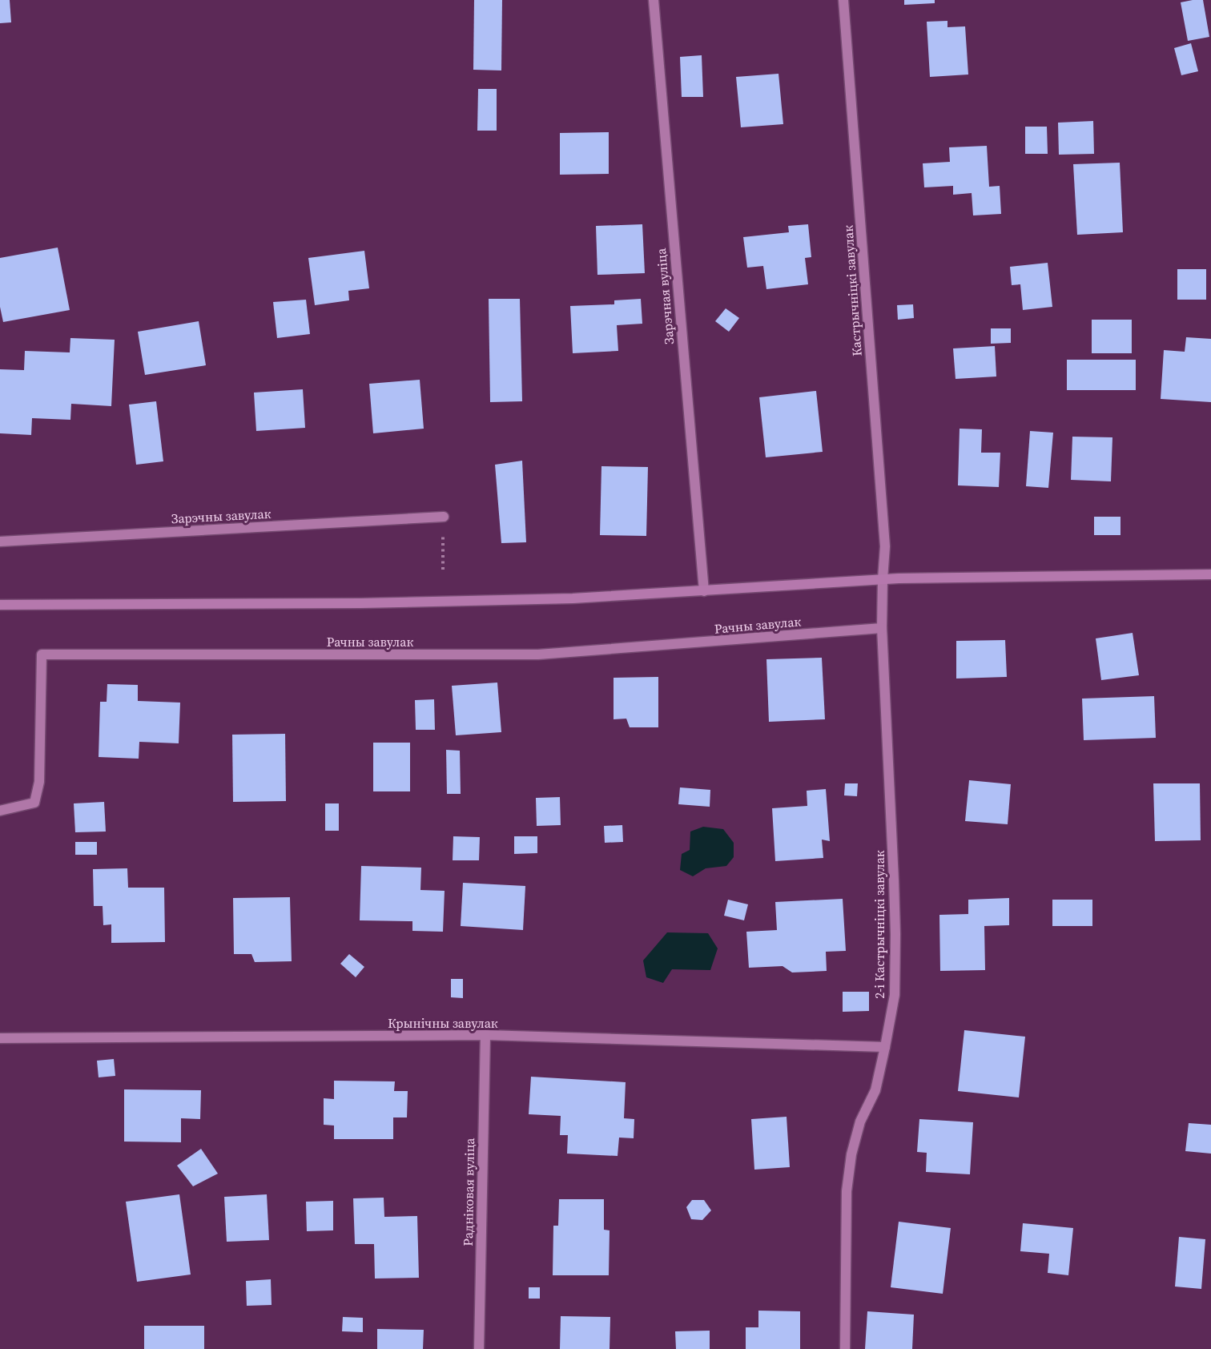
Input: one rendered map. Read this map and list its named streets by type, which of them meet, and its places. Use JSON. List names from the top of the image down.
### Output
{
  "streets": {
    "street": [
      "Кастрычніцкі завулак",
      "Зарэчная вуліца",
      "Зарэчны завулак",
      "Рачны завулак",
      "2-і Кастрычніцкі завулак",
      "Крынічны завулак",
      "Радніковая вуліца"
    ]
  },
  "crossings": [
    ["Кастрычніцкі завулак", "2-і Кастрычніцкі завулак"],
    ["Рачны завулак", "2-і Кастрычніцкі завулак"],
    ["2-і Кастрычніцкі завулак", "Крынічны завулак"],
    ["Крынічны завулак", "Радніковая вуліца"]
  ]
}
